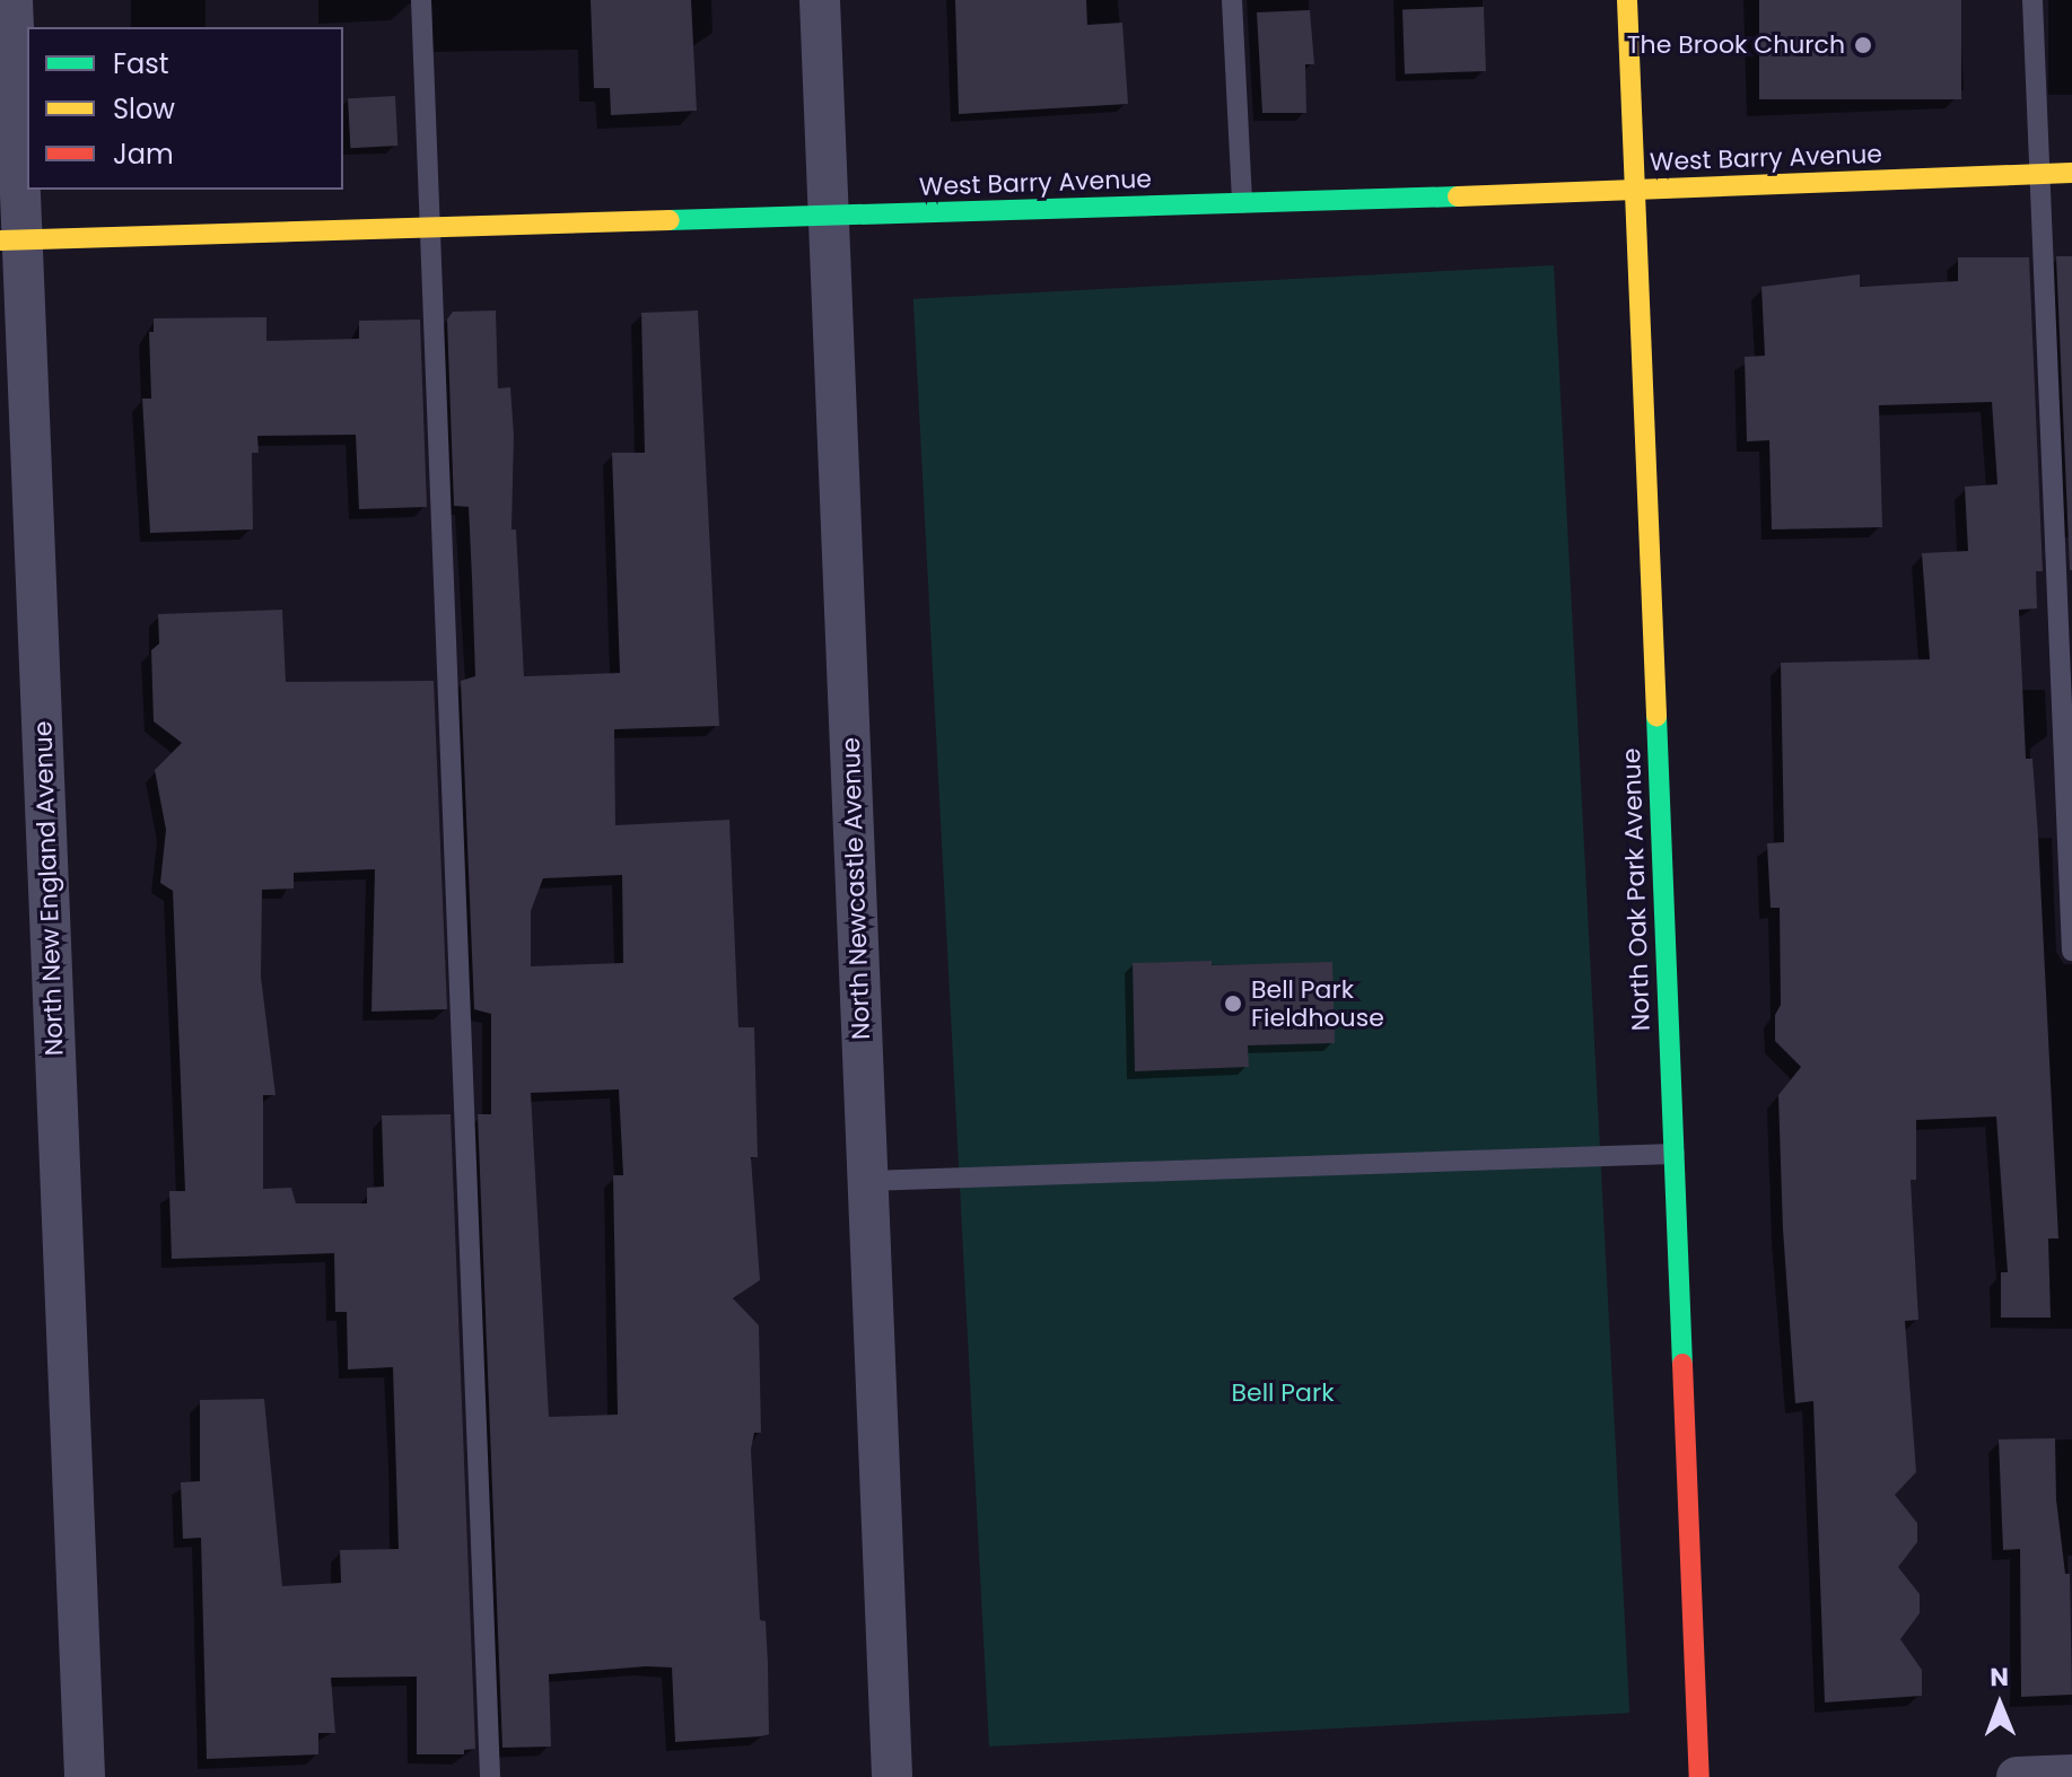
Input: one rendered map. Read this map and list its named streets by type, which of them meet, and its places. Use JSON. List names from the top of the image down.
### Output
{
  "streets": {
    "street": [
      "West Barry Avenue",
      "North New England Avenue",
      "North Newcastle Avenue",
      "North Oak Park Avenue"
    ]
  },
  "crossings": [
    ["West Barry Avenue", "North New England Avenue"],
    ["West Barry Avenue", "North Newcastle Avenue"],
    ["West Barry Avenue", "North Oak Park Avenue"]
  ],
  "parks": ["Bell Park"],
  "places": ["The Brook Church", "Bell Park Fieldhouse"],
  "legend": ["Fast", "Slow", "Jam"],
  "north": "top"
}
